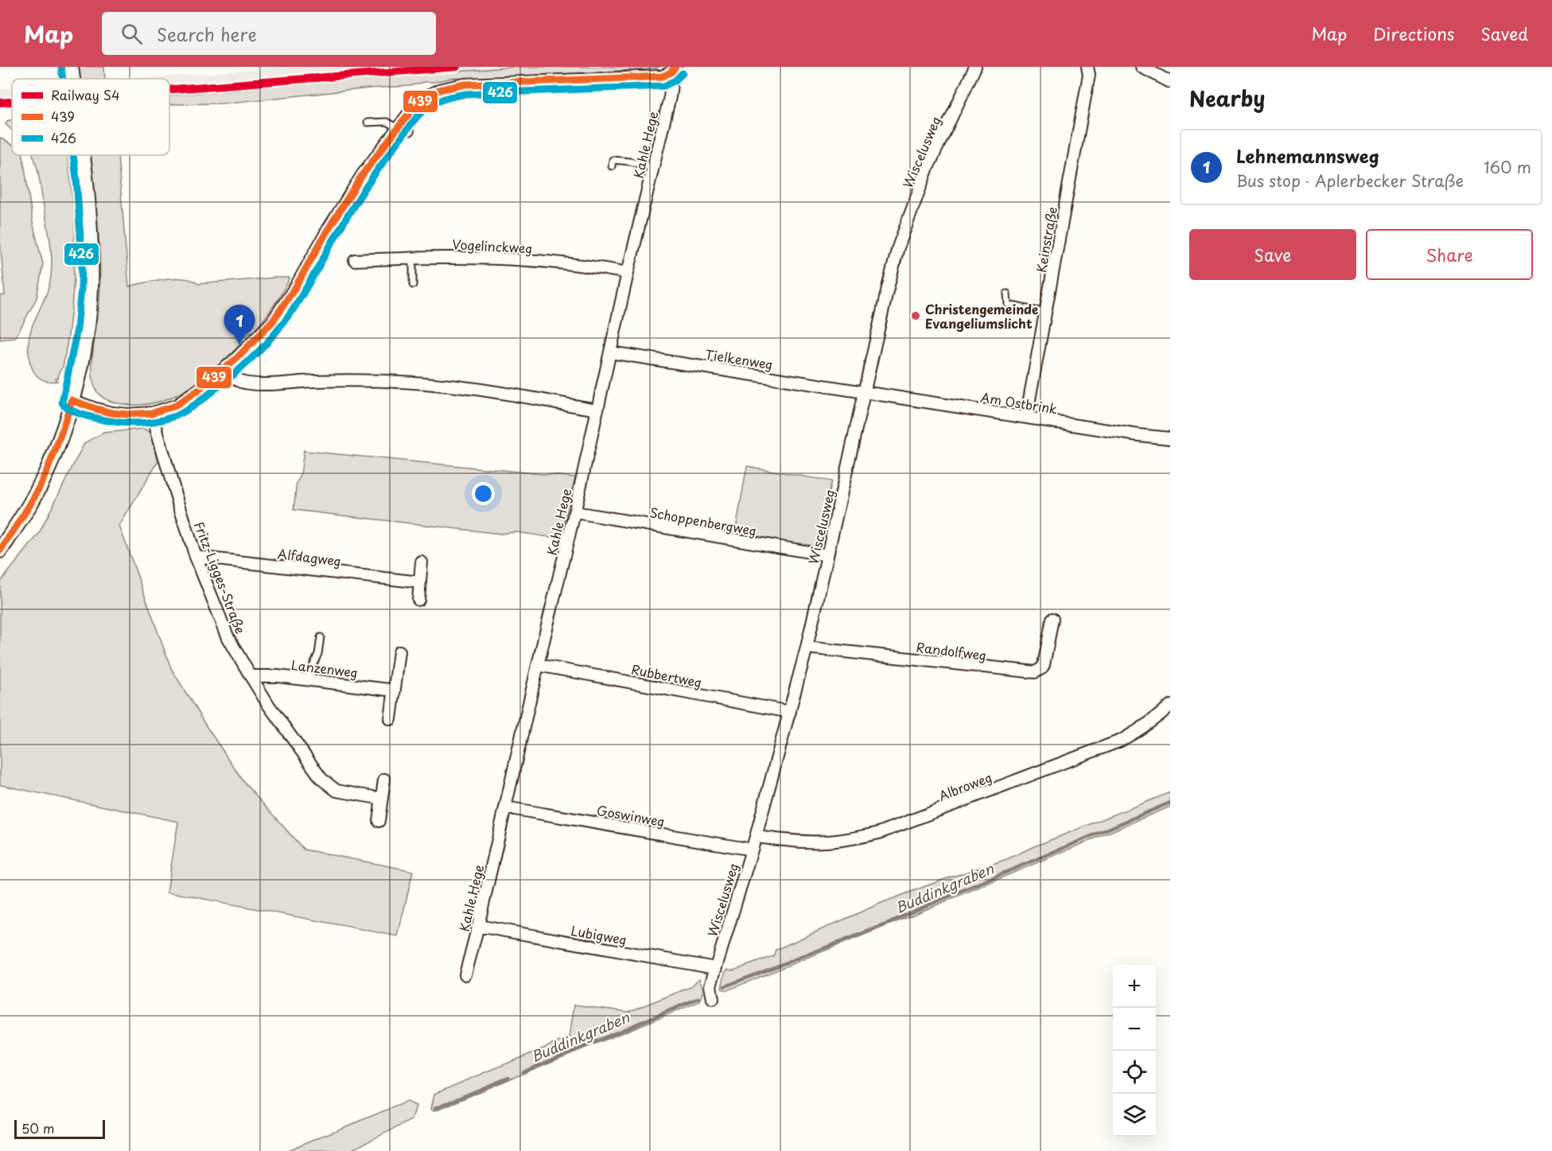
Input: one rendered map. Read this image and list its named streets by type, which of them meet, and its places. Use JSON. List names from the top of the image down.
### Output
{
  "streets": {
    "street": [
      "Kahle Hege",
      "Wiscelusweg",
      "Keinstraße",
      "Vogelinckweg",
      "Tielkenweg",
      "Am Ostbrink",
      "Schoppenbergweg",
      "Alfdagweg",
      "Fritz-Ligges-Straße",
      "Randolfweg",
      "Lanzenweg",
      "Rubbertweg",
      "Albroweg",
      "Goswinweg",
      "Lubigweg"
    ]
  },
  "crossings": [
    ["Kahle Hege", "Vogelinckweg"],
    ["Kahle Hege", "Tielkenweg"],
    ["Kahle Hege", "Schoppenbergweg"],
    ["Kahle Hege", "Rubbertweg"],
    ["Kahle Hege", "Goswinweg"],
    ["Kahle Hege", "Lubigweg"],
    ["Wiscelusweg", "Tielkenweg"],
    ["Wiscelusweg", "Am Ostbrink"],
    ["Wiscelusweg", "Schoppenbergweg"],
    ["Wiscelusweg", "Randolfweg"],
    ["Wiscelusweg", "Rubbertweg"],
    ["Wiscelusweg", "Albroweg"],
    ["Wiscelusweg", "Goswinweg"],
    ["Wiscelusweg", "Lubigweg"],
    ["Keinstraße", "Am Ostbrink"],
    ["Tielkenweg", "Am Ostbrink"],
    ["Alfdagweg", "Fritz-Ligges-Straße"],
    ["Fritz-Ligges-Straße", "Lanzenweg"]
  ],
  "water": ["Buddinkgraben"],
  "places": ["Christengemeinde Evangeliumslicht"],
  "lines": ["rail line S4", "transit line 439", "transit line 426"],
  "legend": ["Railway S4", "439", "426"],
  "scale_bar": "50 m",
  "page": {
    "header": "Map",
    "search": "Search here",
    "nav": ["Map", "Directions", "Saved"],
    "heading": "Nearby",
    "list": [
      {
        "mark": "1",
        "name": "Lehnemannsweg",
        "note": "Bus stop · Aplerbecker Straße",
        "value": "160 m"
      }
    ],
    "buttons": ["Save", "Share"],
    "pins": "1",
    "map_buttons": ["+", "−"],
    "scale": "50 m"
  }
}
